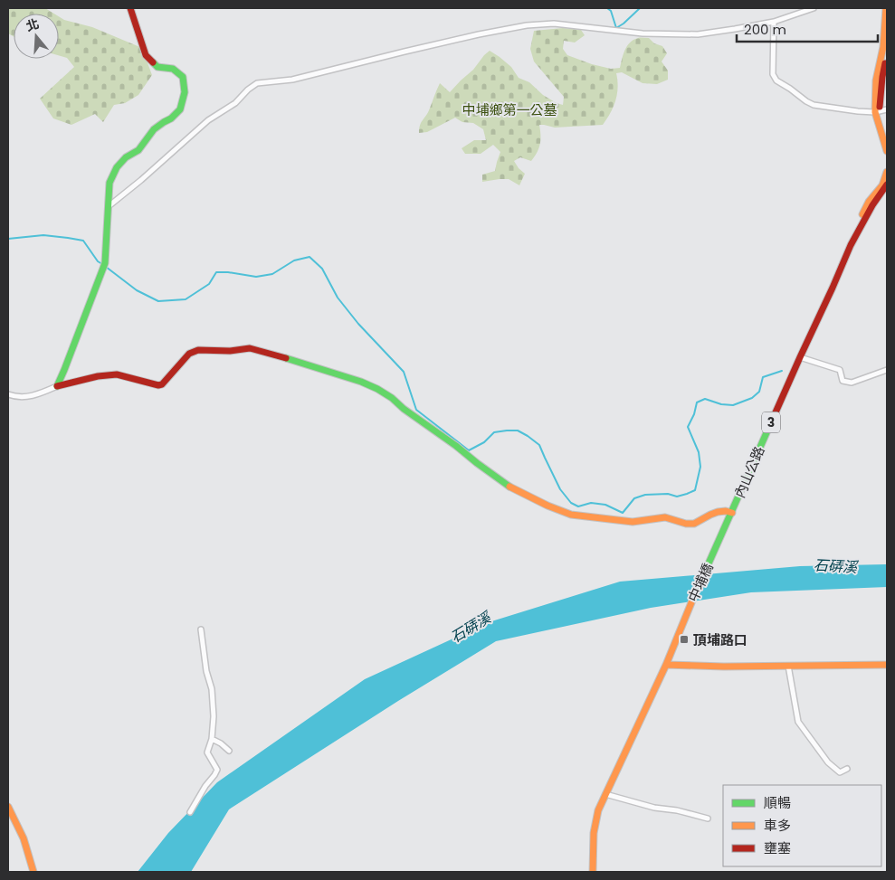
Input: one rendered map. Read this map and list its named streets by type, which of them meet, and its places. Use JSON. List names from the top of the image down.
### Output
{
  "streets": {
    "street": ["3", "內山公路", "中埔橋"]
  },
  "crossings": [
    ["3", "中埔橋"],
    ["內山公路", "中埔橋"]
  ],
  "water": ["石硦溪"],
  "parks": ["中埔鄉第一公墓"],
  "places": {
    "transit": ["頂埔路口"]
  },
  "legend": ["順暢", "車多", "壅塞"],
  "scale_bar": "200 m",
  "north": "top"
}
